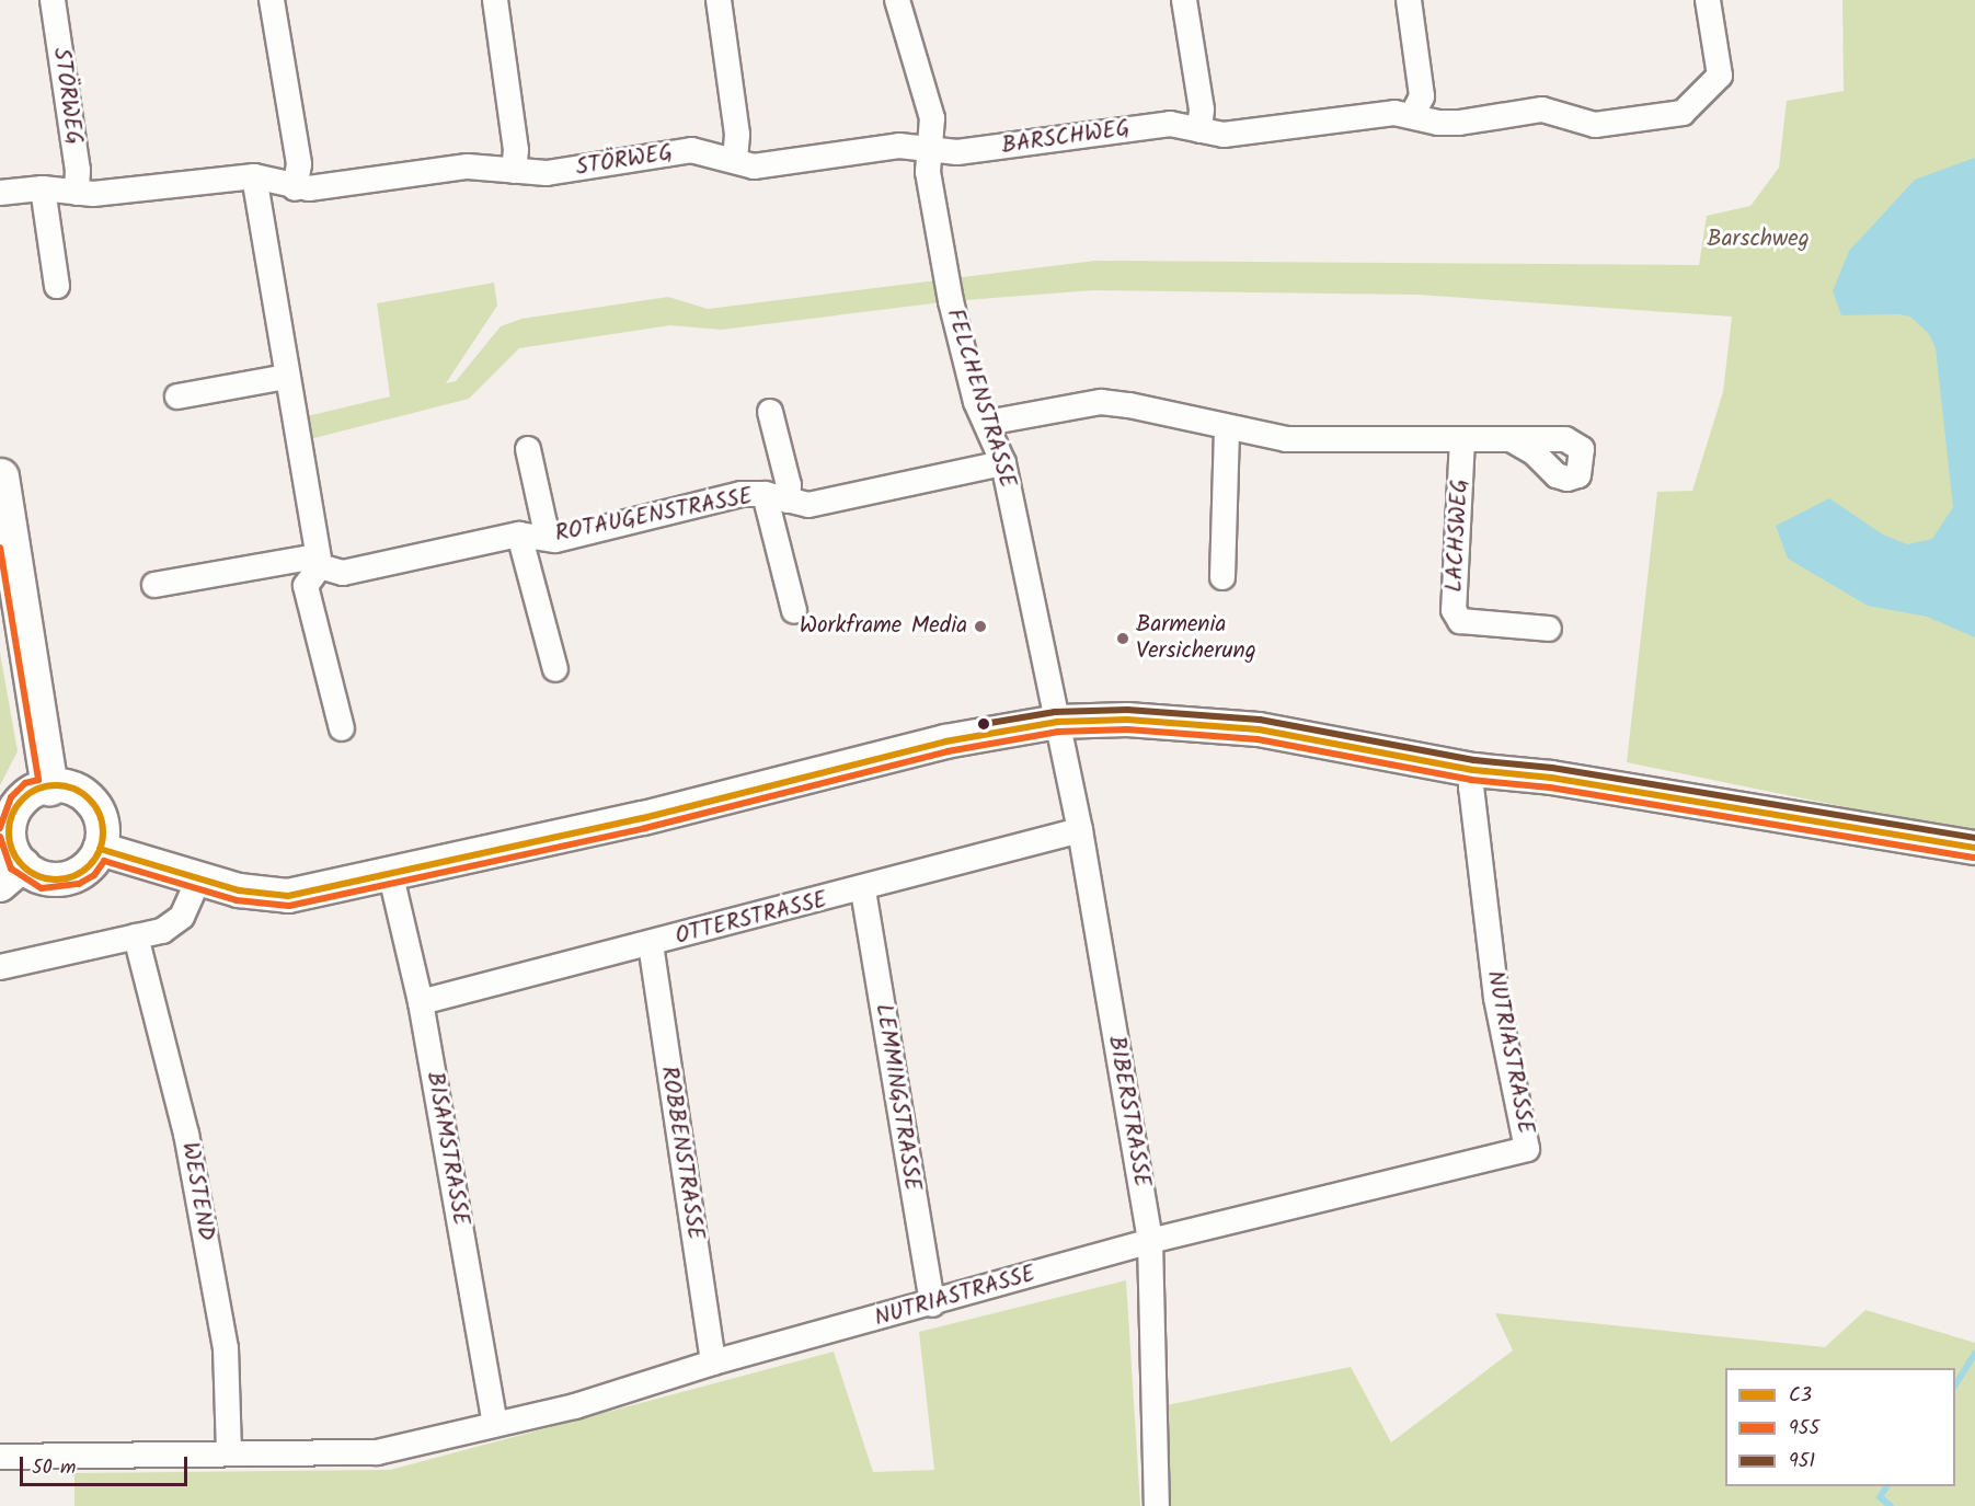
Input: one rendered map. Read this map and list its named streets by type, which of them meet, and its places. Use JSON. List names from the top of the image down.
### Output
{
  "streets": {
    "street": [
      "STÖRWEG",
      "BARSCHWEG",
      "FELCHENSTRASSE",
      "ROTAUGENSTRASSE",
      "LACHSWEG",
      "OTTERSTRASSE",
      "NUTRIASTRASSE",
      "LEMMINGSTRASSE",
      "BIBERSTRASSE",
      "BISAMSTRASSE",
      "ROBBENSTRASSE",
      "WESTEND"
    ]
  },
  "crossings": [
    ["STÖRWEG", "BARSCHWEG"],
    ["STÖRWEG", "FELCHENSTRASSE"],
    ["BARSCHWEG", "FELCHENSTRASSE"],
    ["FELCHENSTRASSE", "ROTAUGENSTRASSE"],
    ["FELCHENSTRASSE", "BIBERSTRASSE"],
    ["OTTERSTRASSE", "LEMMINGSTRASSE"],
    ["OTTERSTRASSE", "BIBERSTRASSE"],
    ["OTTERSTRASSE", "BISAMSTRASSE"],
    ["OTTERSTRASSE", "ROBBENSTRASSE"],
    ["NUTRIASTRASSE", "LEMMINGSTRASSE"],
    ["NUTRIASTRASSE", "BIBERSTRASSE"],
    ["NUTRIASTRASSE", "BISAMSTRASSE"],
    ["NUTRIASTRASSE", "ROBBENSTRASSE"],
    ["NUTRIASTRASSE", "WESTEND"]
  ],
  "parks": ["Barschweg"],
  "places": ["Workframe Media", "Barmenia Versicherung"],
  "lines": ["transit line 955", "transit line 951", "transit line C3"],
  "legend": ["C3", "955", "951"],
  "scale_bar": "50 m"
}
